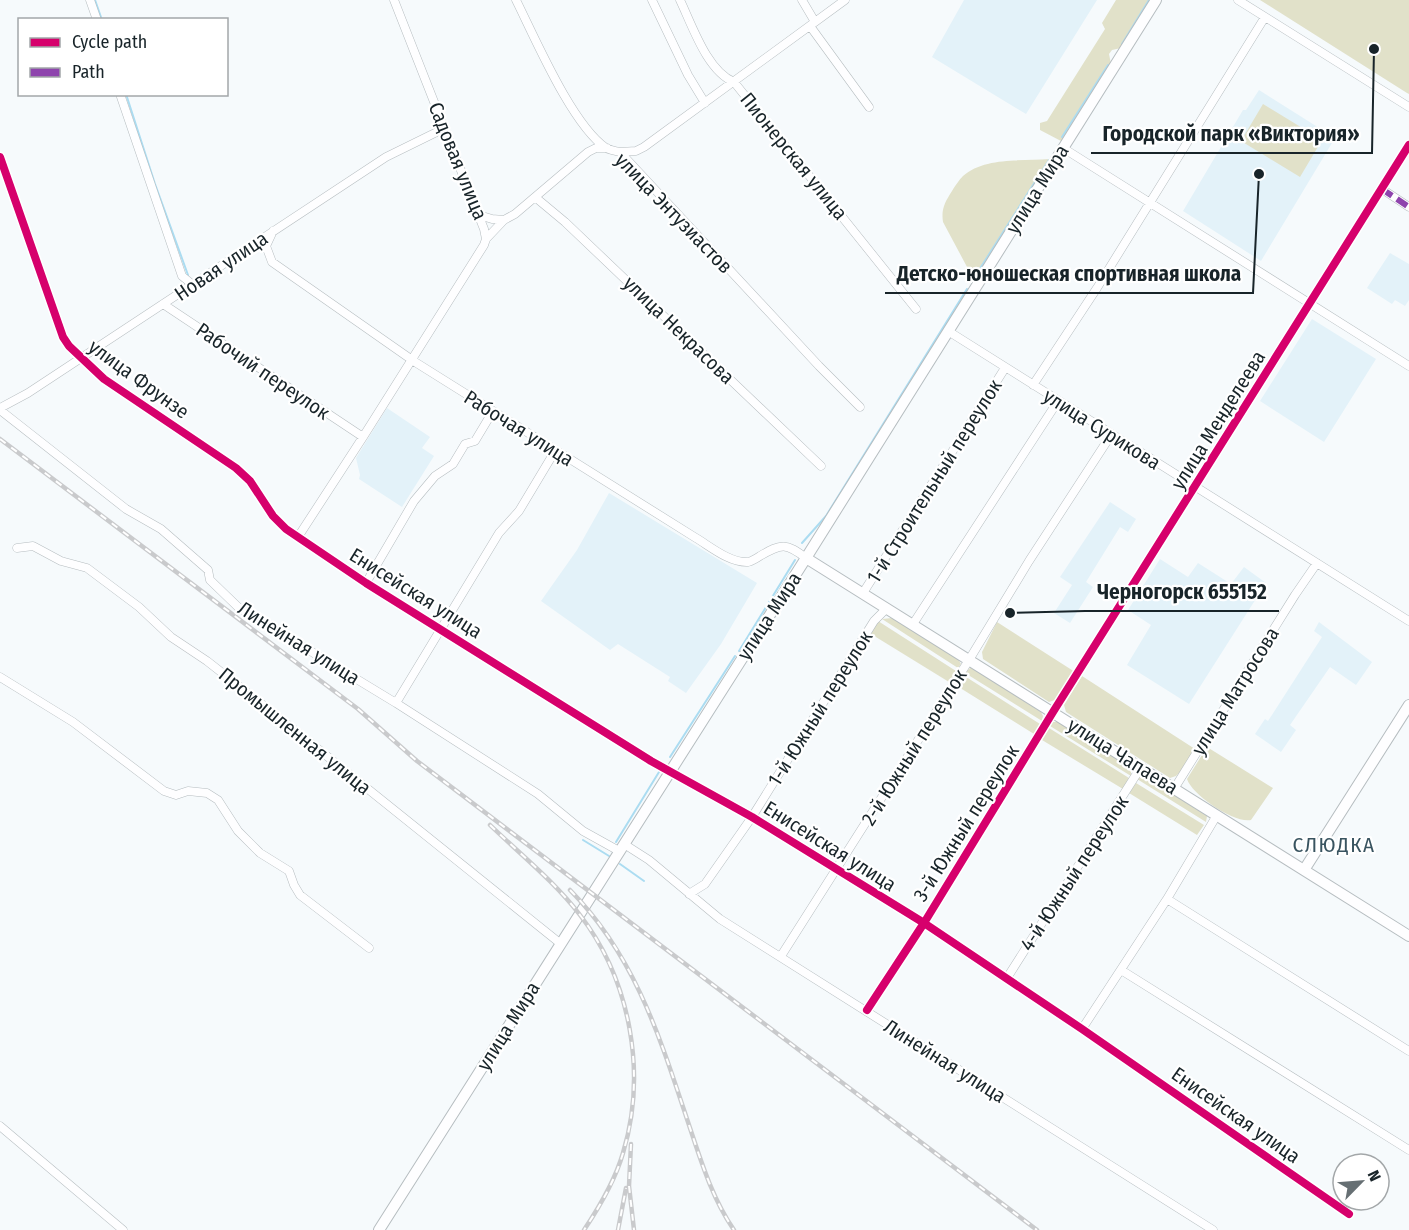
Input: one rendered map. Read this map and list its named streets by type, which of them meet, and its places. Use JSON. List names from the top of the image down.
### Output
{
  "streets": {
    "main road": ["улица Мира", "улица Чапаева"],
    "street": [
      "Пионерская улица",
      "Садовая улица",
      "улица Энтузиастов",
      "Новая улица",
      "улица Некрасова",
      "Рабочий переулок",
      "улица Фрунзе",
      "улица Менделеева",
      "Рабочая улица",
      "улица Сурикова",
      "1-й Строительный переулок",
      "Енисейская улица",
      "Линейная улица",
      "улица Матросова",
      "1-й Южный переулок",
      "Промышленная улица",
      "2-й Южный переулок",
      "3-й Южный переулок",
      "4-й Южный переулок"
    ]
  },
  "crossings": [
    ["Садовая улица", "Новая улица"],
    ["Садовая улица", "Рабочий переулок"],
    ["Садовая улица", "Рабочая улица"],
    ["Садовая улица", "Енисейская улица"],
    ["улица Мира", "улица Сурикова"],
    ["улица Мира", "Енисейская улица"],
    ["улица Мира", "Линейная улица"],
    ["улица Мира", "Промышленная улица"],
    ["улица Мира", "улица Чапаева"],
    ["Новая улица", "Рабочий переулок"],
    ["Новая улица", "улица Фрунзе"],
    ["Новая улица", "Рабочая улица"],
    ["Новая улица", "Линейная улица"],
    ["улица Фрунзе", "Енисейская улица"],
    ["улица Менделеева", "улица Сурикова"],
    ["улица Менделеева", "улица Чапаева"],
    ["улица Менделеева", "3-й Южный переулок"],
    ["улица Сурикова", "1-й Строительный переулок"],
    ["улица Сурикова", "улица Матросова"],
    ["улица Сурикова", "2-й Южный переулок"],
    ["1-й Строительный переулок", "улица Чапаева"],
    ["Енисейская улица", "1-й Южный переулок"],
    ["Енисейская улица", "2-й Южный переулок"],
    ["Енисейская улица", "3-й Южный переулок"],
    ["Енисейская улица", "4-й Южный переулок"],
    ["Линейная улица", "1-й Южный переулок"],
    ["Линейная улица", "2-й Южный переулок"],
    ["Линейная улица", "3-й Южный переулок"],
    ["улица Матросова", "улица Чапаева"],
    ["1-й Южный переулок", "улица Чапаева"],
    ["2-й Южный переулок", "улица Чапаева"],
    ["улица Чапаева", "3-й Южный переулок"],
    ["улица Чапаева", "4-й Южный переулок"]
  ],
  "districts": ["СЛЮДКА"],
  "places": ["Городской парк «Виктория»", "Детско-юношеская спортивная школа", "Черногорск 655152"],
  "legend": ["Cycle path", "Path"],
  "north": "top right"
}
